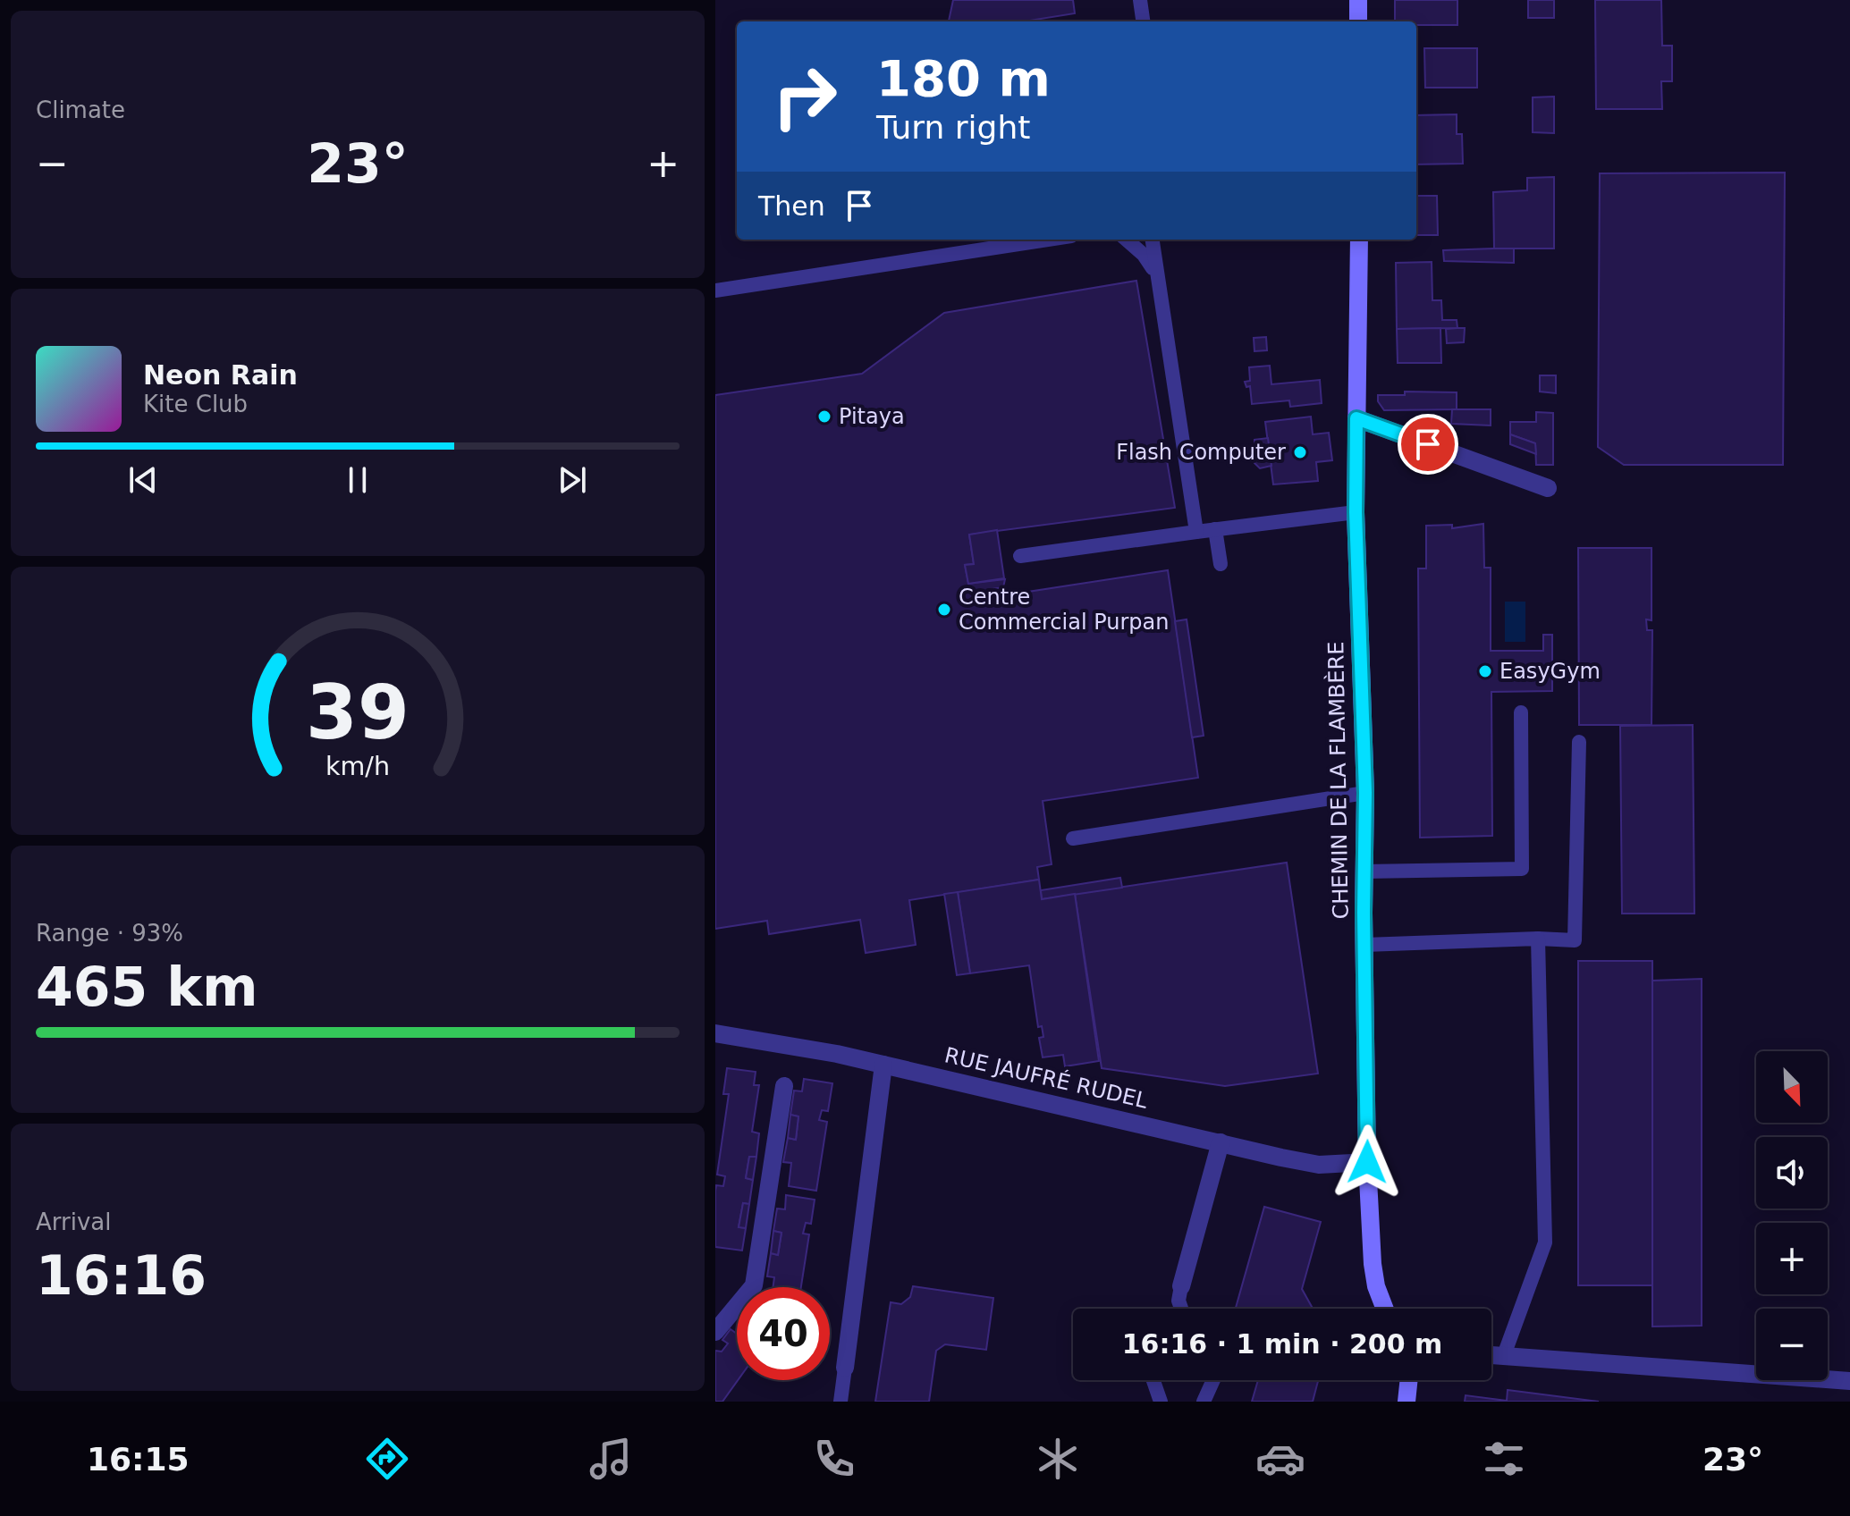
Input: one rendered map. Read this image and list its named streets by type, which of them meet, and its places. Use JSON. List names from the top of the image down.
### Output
{
  "streets": {
    "street": ["CHEMIN DE LA FLAMBÈRE", "RUE JAUFRÉ RUDEL"]
  },
  "crossings": [
    ["CHEMIN DE LA FLAMBÈRE", "RUE JAUFRÉ RUDEL"]
  ],
  "places": [
    "Pitaya",
    "Flash Computer",
    "Centre Commercial Purpan",
    "EasyGym"
  ],
  "north": "bottom right",
  "page": {
    "tile": [
      "Climate",
      ["Range · 93%", "465 km"],
      ["Arrival", "16:16"]
    ],
    "turn": ["180 m", "Turn right"],
    "heat": ["−", "23°", "+"],
    "then": "Then",
    "song": ["Neon Rain", "Kite Club"],
    "map_buttons": ["+", "−"],
    "limit": "40",
    "trip": "16:16 · 1 min · 200 m",
    "tabs": ["16:15", "23°"],
    "gauge": ["39", "km/h"]
  }
}
